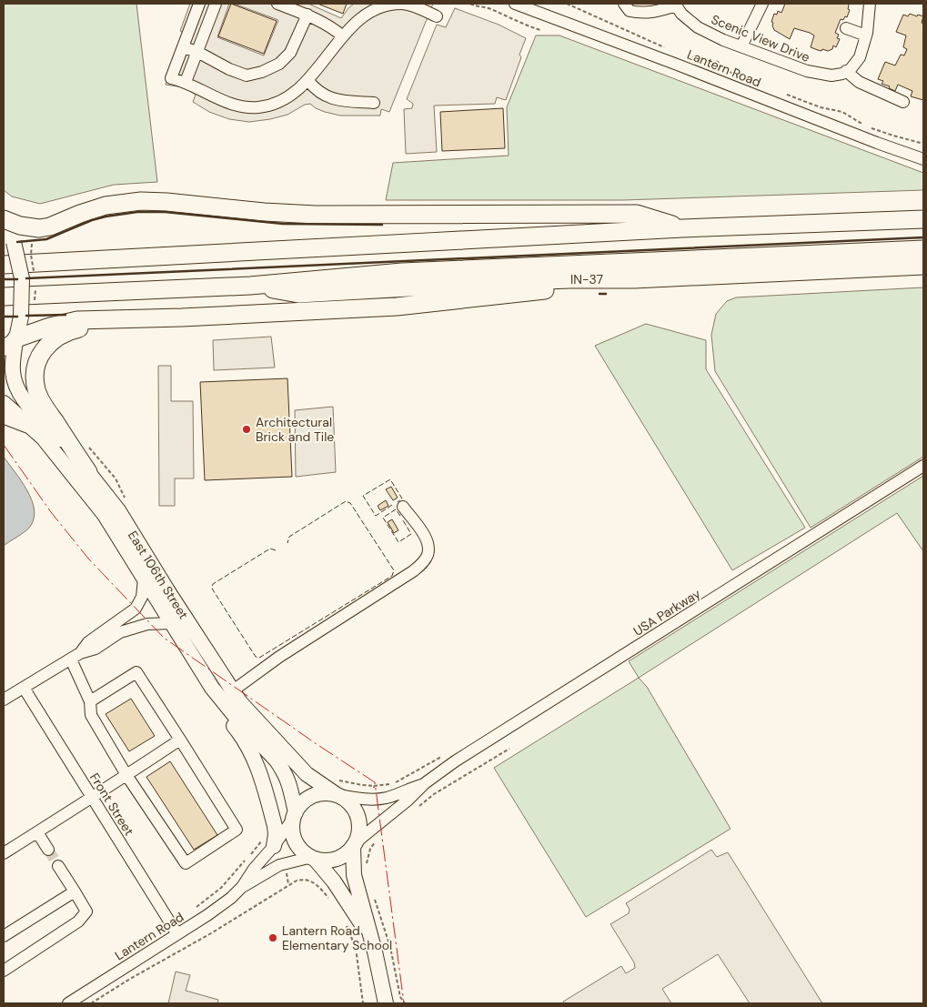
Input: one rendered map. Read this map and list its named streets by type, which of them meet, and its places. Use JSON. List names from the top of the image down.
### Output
{
  "streets": {
    "highway": ["IN-37"],
    "main road": ["East 106th Street"],
    "street": [
      "Scenic View Drive",
      "Lantern Road",
      "USA Parkway",
      "Front Street"
    ]
  },
  "crossings": [
    ["Lantern Road", "East 106th Street"],
    ["Lantern Road", "USA Parkway"],
    ["Lantern Road", "Front Street"],
    ["East 106th Street", "USA Parkway"]
  ],
  "places": ["Architectural Brick and Tile", "Lantern Road Elementary School"]
}
